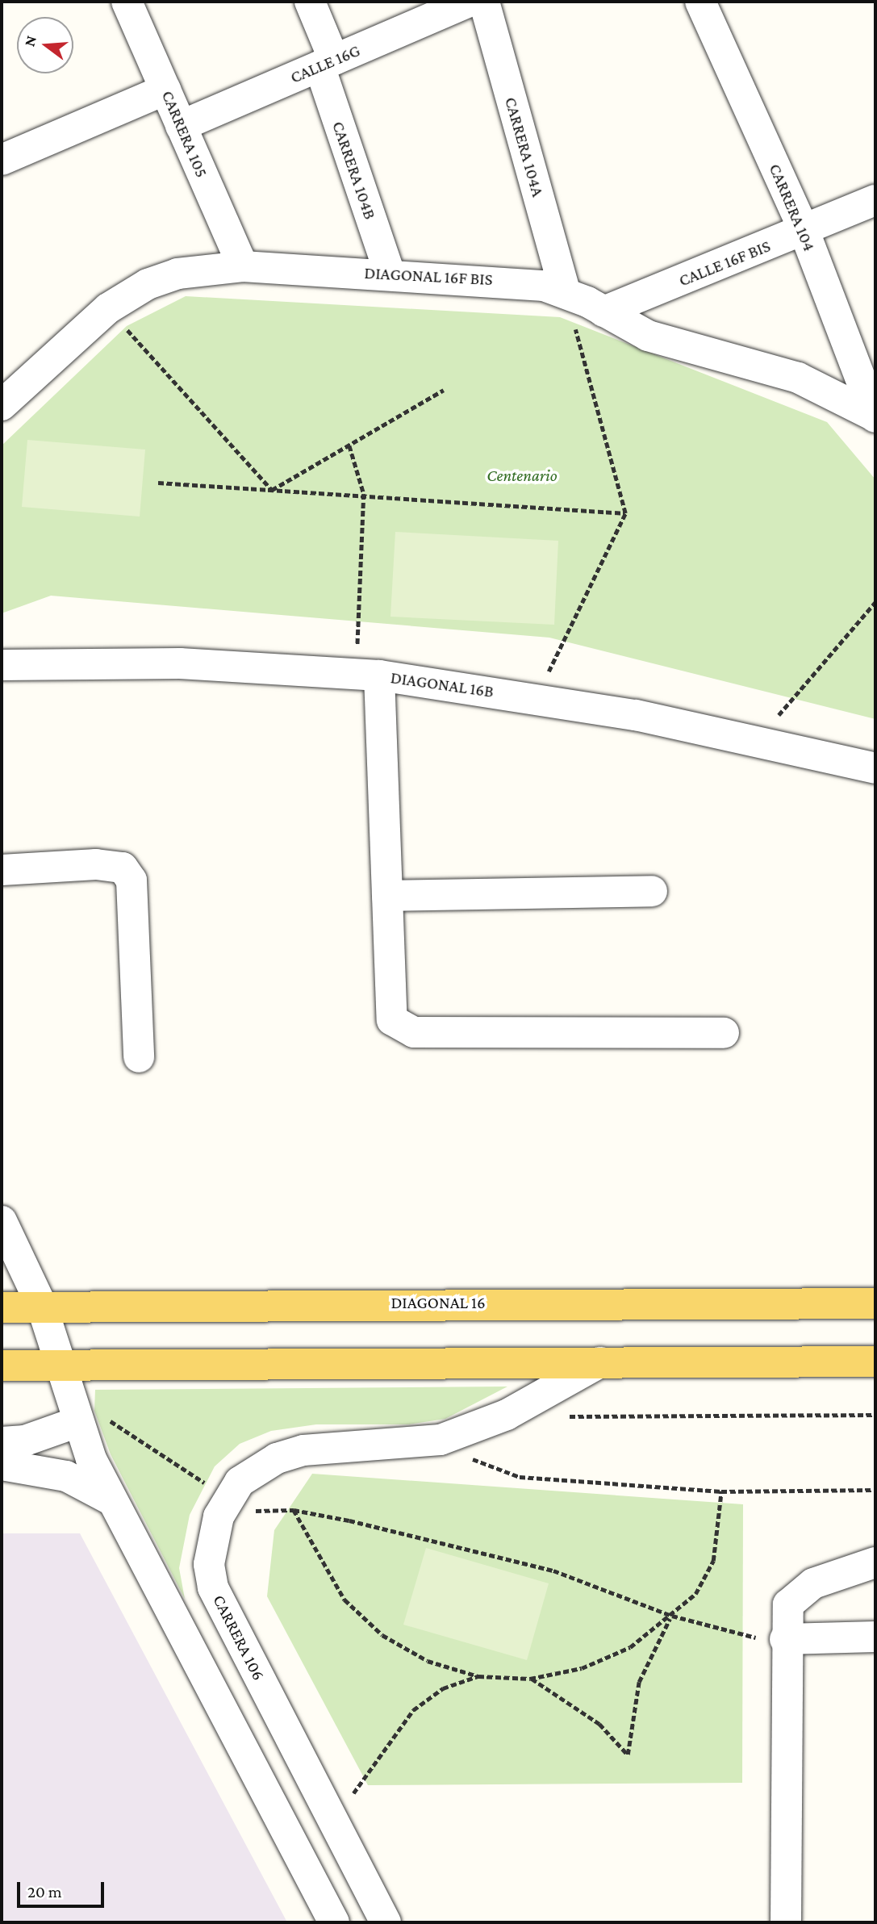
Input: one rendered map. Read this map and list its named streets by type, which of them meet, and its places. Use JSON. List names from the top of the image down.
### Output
{
  "streets": {
    "main road": ["DIAGONAL 16"],
    "street": [
      "CALLE 16G",
      "CARRERA 105",
      "CARRERA 104A",
      "CARRERA 104B",
      "CARRERA 104",
      "CALLE 16F BIS",
      "DIAGONAL 16F BIS",
      "DIAGONAL 16B",
      "CARRERA 106"
    ]
  },
  "crossings": [
    ["CALLE 16G", "CARRERA 105"],
    ["CALLE 16G", "CARRERA 104B"],
    ["CARRERA 105", "DIAGONAL 16F BIS"],
    ["CARRERA 104A", "DIAGONAL 16F BIS"],
    ["CARRERA 104B", "DIAGONAL 16F BIS"],
    ["CARRERA 104", "CALLE 16F BIS"],
    ["CARRERA 104", "DIAGONAL 16F BIS"],
    ["CALLE 16F BIS", "DIAGONAL 16F BIS"]
  ],
  "parks": ["Centenario"],
  "scale_bar": "20 m",
  "north": "left"
}
